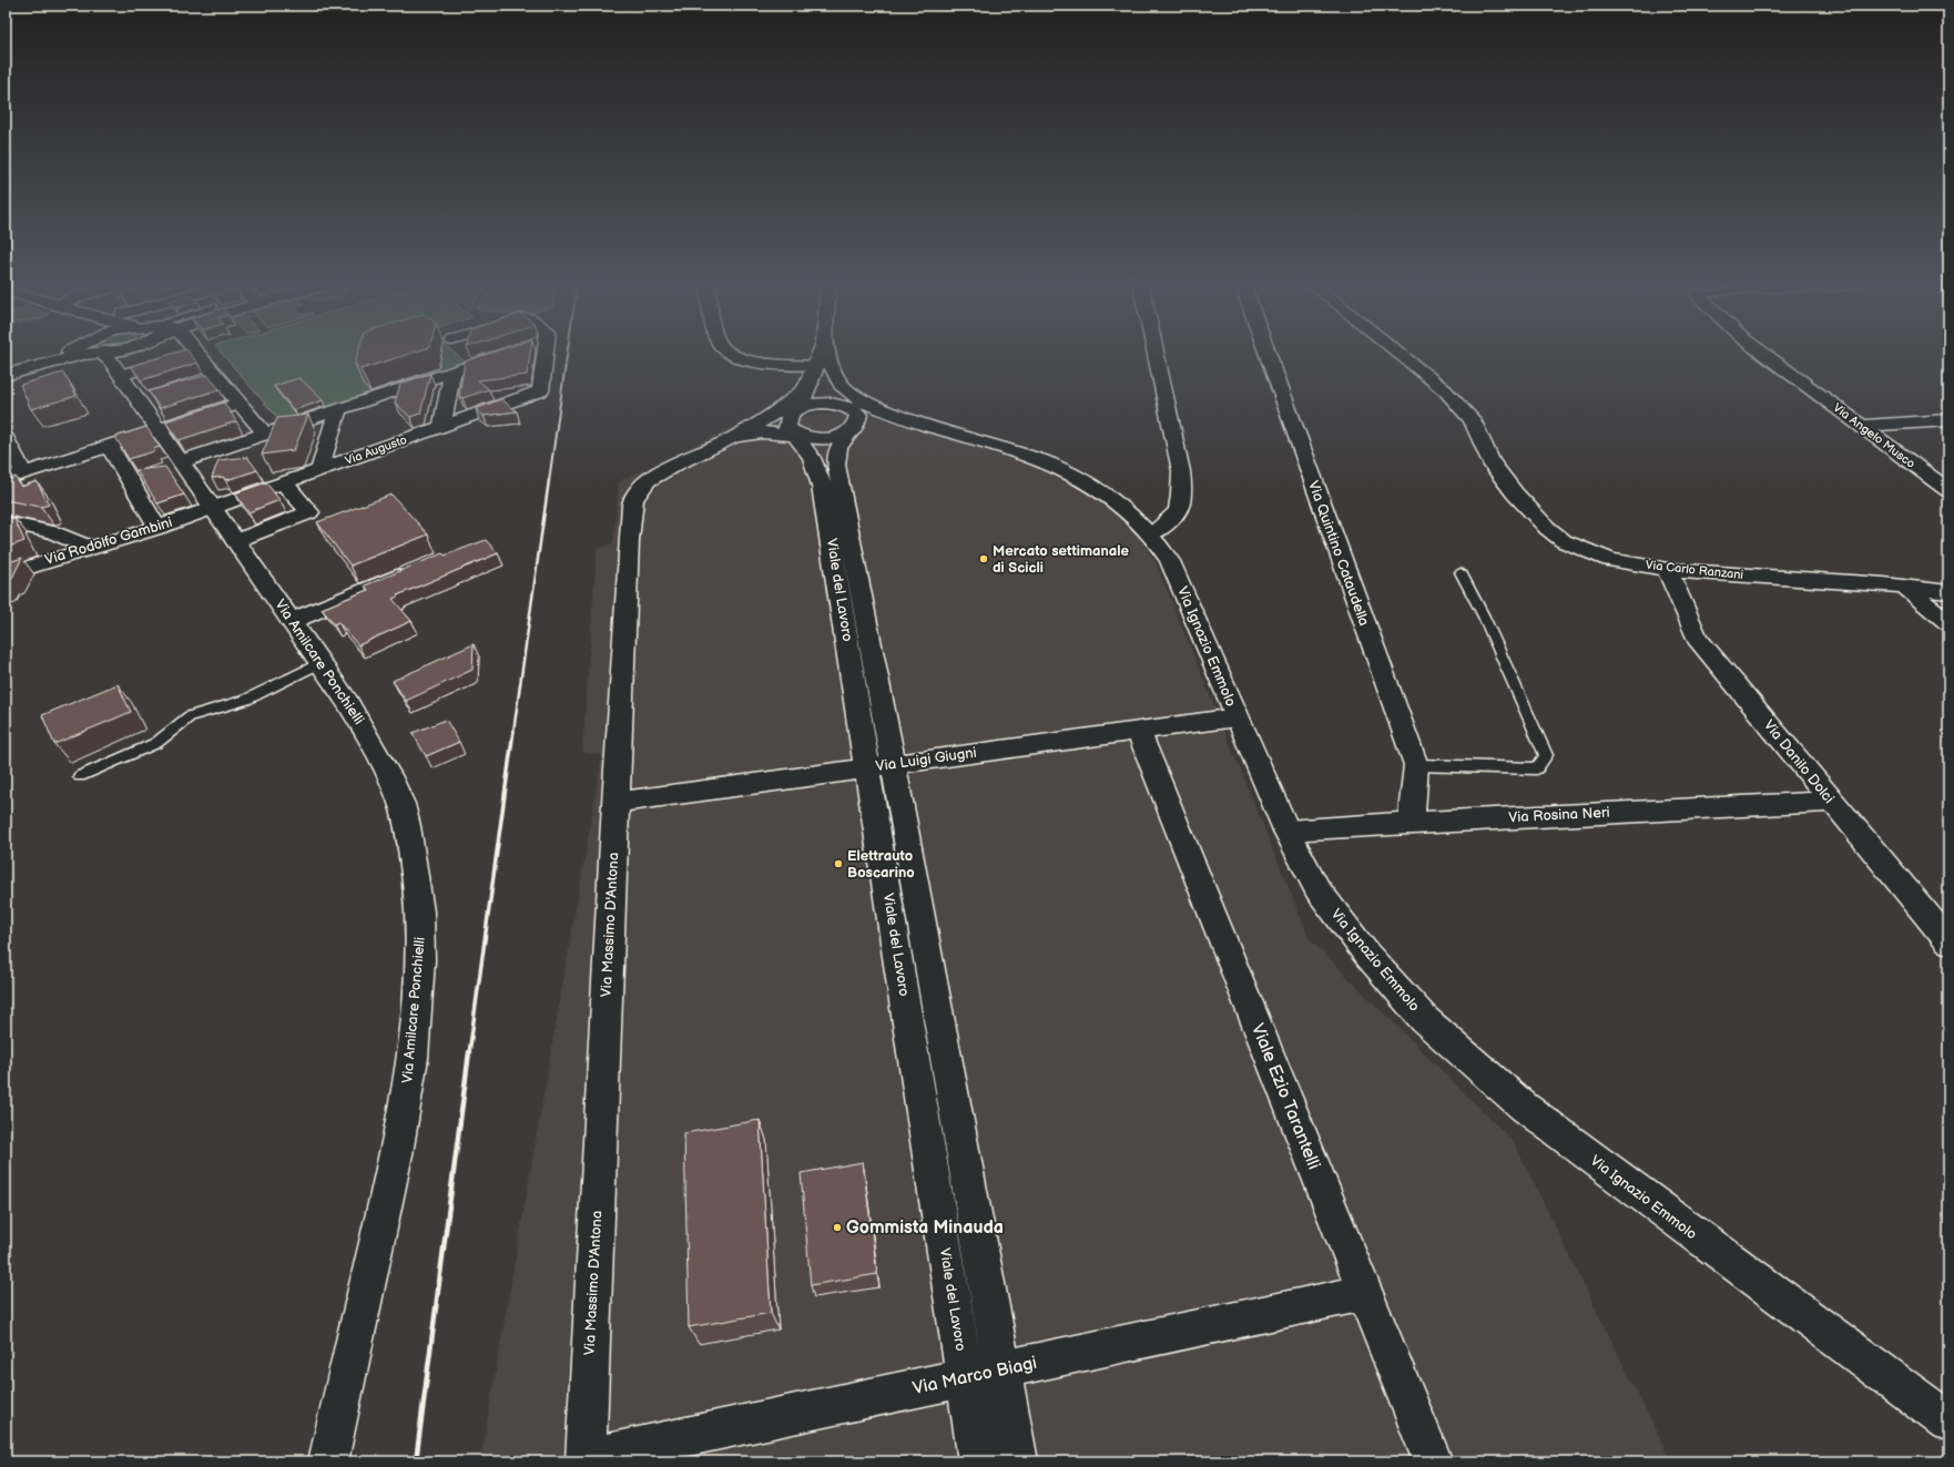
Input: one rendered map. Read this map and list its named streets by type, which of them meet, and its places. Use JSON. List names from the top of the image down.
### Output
{
  "streets": {
    "street": [
      "Via Angelo Musco",
      "Via Augusto",
      "Via Rodolfo Gambini",
      "Via Quintino Cataudella",
      "Via Carlo Ranzani",
      "Viale del Lavoro",
      "Via Ignazio Emmolo",
      "Via Amilcare Ponchielli",
      "Via Luigi Giugni",
      "Via Danilo Dolci",
      "Via Rosina Neri",
      "Via Massimo D'Antona",
      "Viale Ezio Tarantelli",
      "Via Marco Biagi"
    ]
  },
  "crossings": [
    ["Via Augusto", "Via Rodolfo Gambini"],
    ["Via Augusto", "Via Amilcare Ponchielli"],
    ["Via Rodolfo Gambini", "Via Amilcare Ponchielli"],
    ["Via Quintino Cataudella", "Via Rosina Neri"],
    ["Via Carlo Ranzani", "Via Danilo Dolci"],
    ["Viale del Lavoro", "Via Luigi Giugni"],
    ["Viale del Lavoro", "Via Marco Biagi"],
    ["Via Ignazio Emmolo", "Via Luigi Giugni"],
    ["Via Ignazio Emmolo", "Via Rosina Neri"],
    ["Via Luigi Giugni", "Via Massimo D'Antona"],
    ["Via Luigi Giugni", "Viale Ezio Tarantelli"],
    ["Via Danilo Dolci", "Via Rosina Neri"],
    ["Via Massimo D'Antona", "Via Marco Biagi"],
    ["Viale Ezio Tarantelli", "Via Marco Biagi"]
  ],
  "places": ["Mercato settimanale di Scicli", "Elettrauto Boscarino", "Gommista Minauda"]
}
